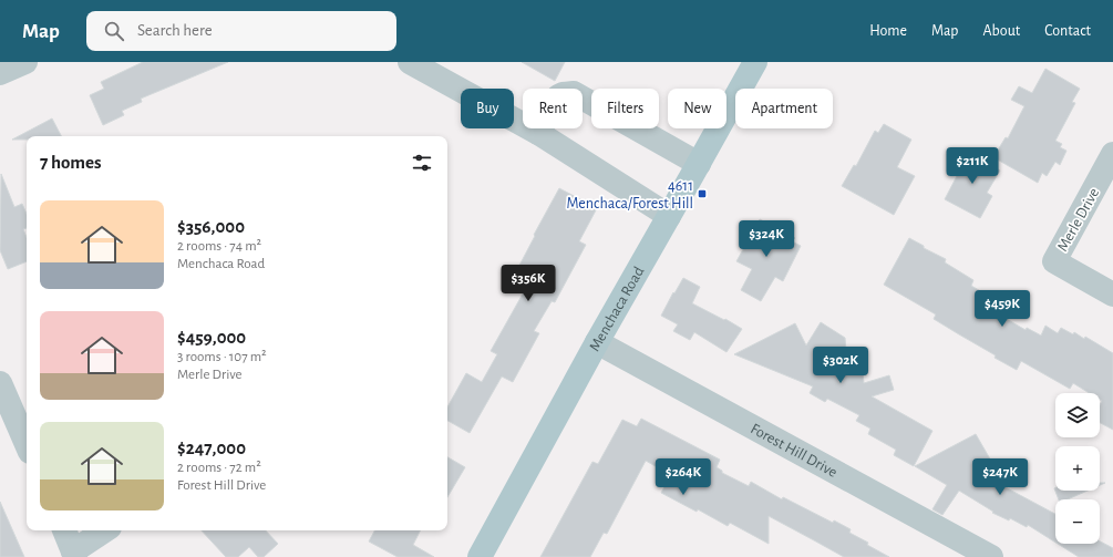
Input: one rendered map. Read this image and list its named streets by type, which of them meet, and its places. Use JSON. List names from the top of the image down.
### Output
{
  "streets": {
    "main road": ["Menchaca Road"],
    "street": ["Merle Drive", "Forest Hill Drive"]
  },
  "crossings": [
    ["Menchaca Road", "Forest Hill Drive"]
  ],
  "places": {
    "transit": ["4611 Menchaca/Forest Hill"]
  },
  "page": {
    "header": "Map",
    "search": "Search here",
    "nav": [
      "Home",
      "Map",
      "About",
      "Contact"
    ],
    "chip": [
      "Buy",
      "Rent",
      "Filters",
      "New",
      "Apartment"
    ],
    "heading": "7 homes",
    "price": [
      "$211K",
      "$324K",
      "$356K",
      "$459K",
      "$302K",
      "$264K",
      "$247K"
    ],
    "list": [
      {
        "name": "$356,000",
        "note": "2 rooms · 74 m² · Menchaca Road"
      },
      {
        "name": "$459,000",
        "note": "3 rooms · 107 m² · Merle Drive"
      },
      {
        "name": "$247,000",
        "note": "2 rooms · 72 m² · Forest Hill Drive"
      }
    ],
    "map_buttons": ["+", "−"]
  }
}
